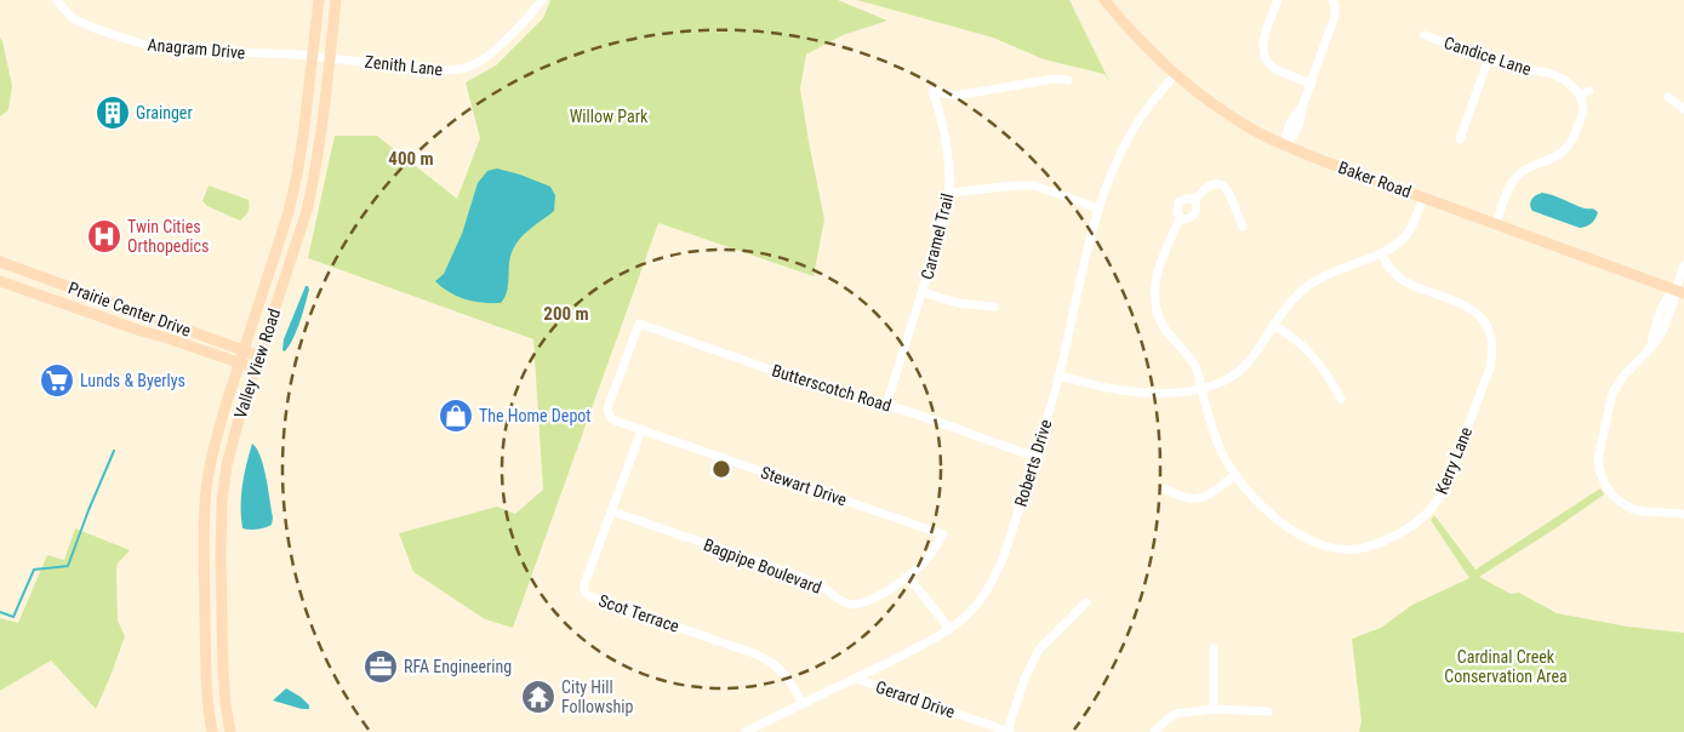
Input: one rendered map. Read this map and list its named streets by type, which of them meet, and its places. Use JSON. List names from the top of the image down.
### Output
{
  "streets": {
    "main road": ["Baker Road", "Prairie Center Drive", "Valley View Road"],
    "street": [
      "Anagram Drive",
      "Candice Lane",
      "Zenith Lane",
      "Caramel Trail",
      "Butterscotch Road",
      "Kerry Lane",
      "Roberts Drive",
      "Stewart Drive",
      "Bagpipe Boulevard",
      "Scot Terrace",
      "Gerard Drive"
    ]
  },
  "crossings": [
    ["Anagram Drive", "Zenith Lane"],
    ["Anagram Drive", "Valley View Road"],
    ["Zenith Lane", "Valley View Road"],
    ["Baker Road", "Roberts Drive"],
    ["Caramel Trail", "Butterscotch Road"],
    ["Prairie Center Drive", "Valley View Road"],
    ["Butterscotch Road", "Roberts Drive"],
    ["Butterscotch Road", "Stewart Drive"],
    ["Roberts Drive", "Scot Terrace"],
    ["Roberts Drive", "Gerard Drive"],
    ["Stewart Drive", "Bagpipe Boulevard"],
    ["Stewart Drive", "Scot Terrace"],
    ["Bagpipe Boulevard", "Scot Terrace"]
  ],
  "parks": ["Willow Park", "Cardinal Creek Conservation Area"],
  "places": {
    "building": ["Grainger"],
    "hospital": ["Twin Cities Orthopedics"],
    "supermarket": ["Lunds & Byerlys"],
    "shop": ["The Home Depot"],
    "office": ["RFA Engineering"],
    "temple": ["City Hill Followship"]
  },
  "rings": ["400 m", "200 m"]
}
